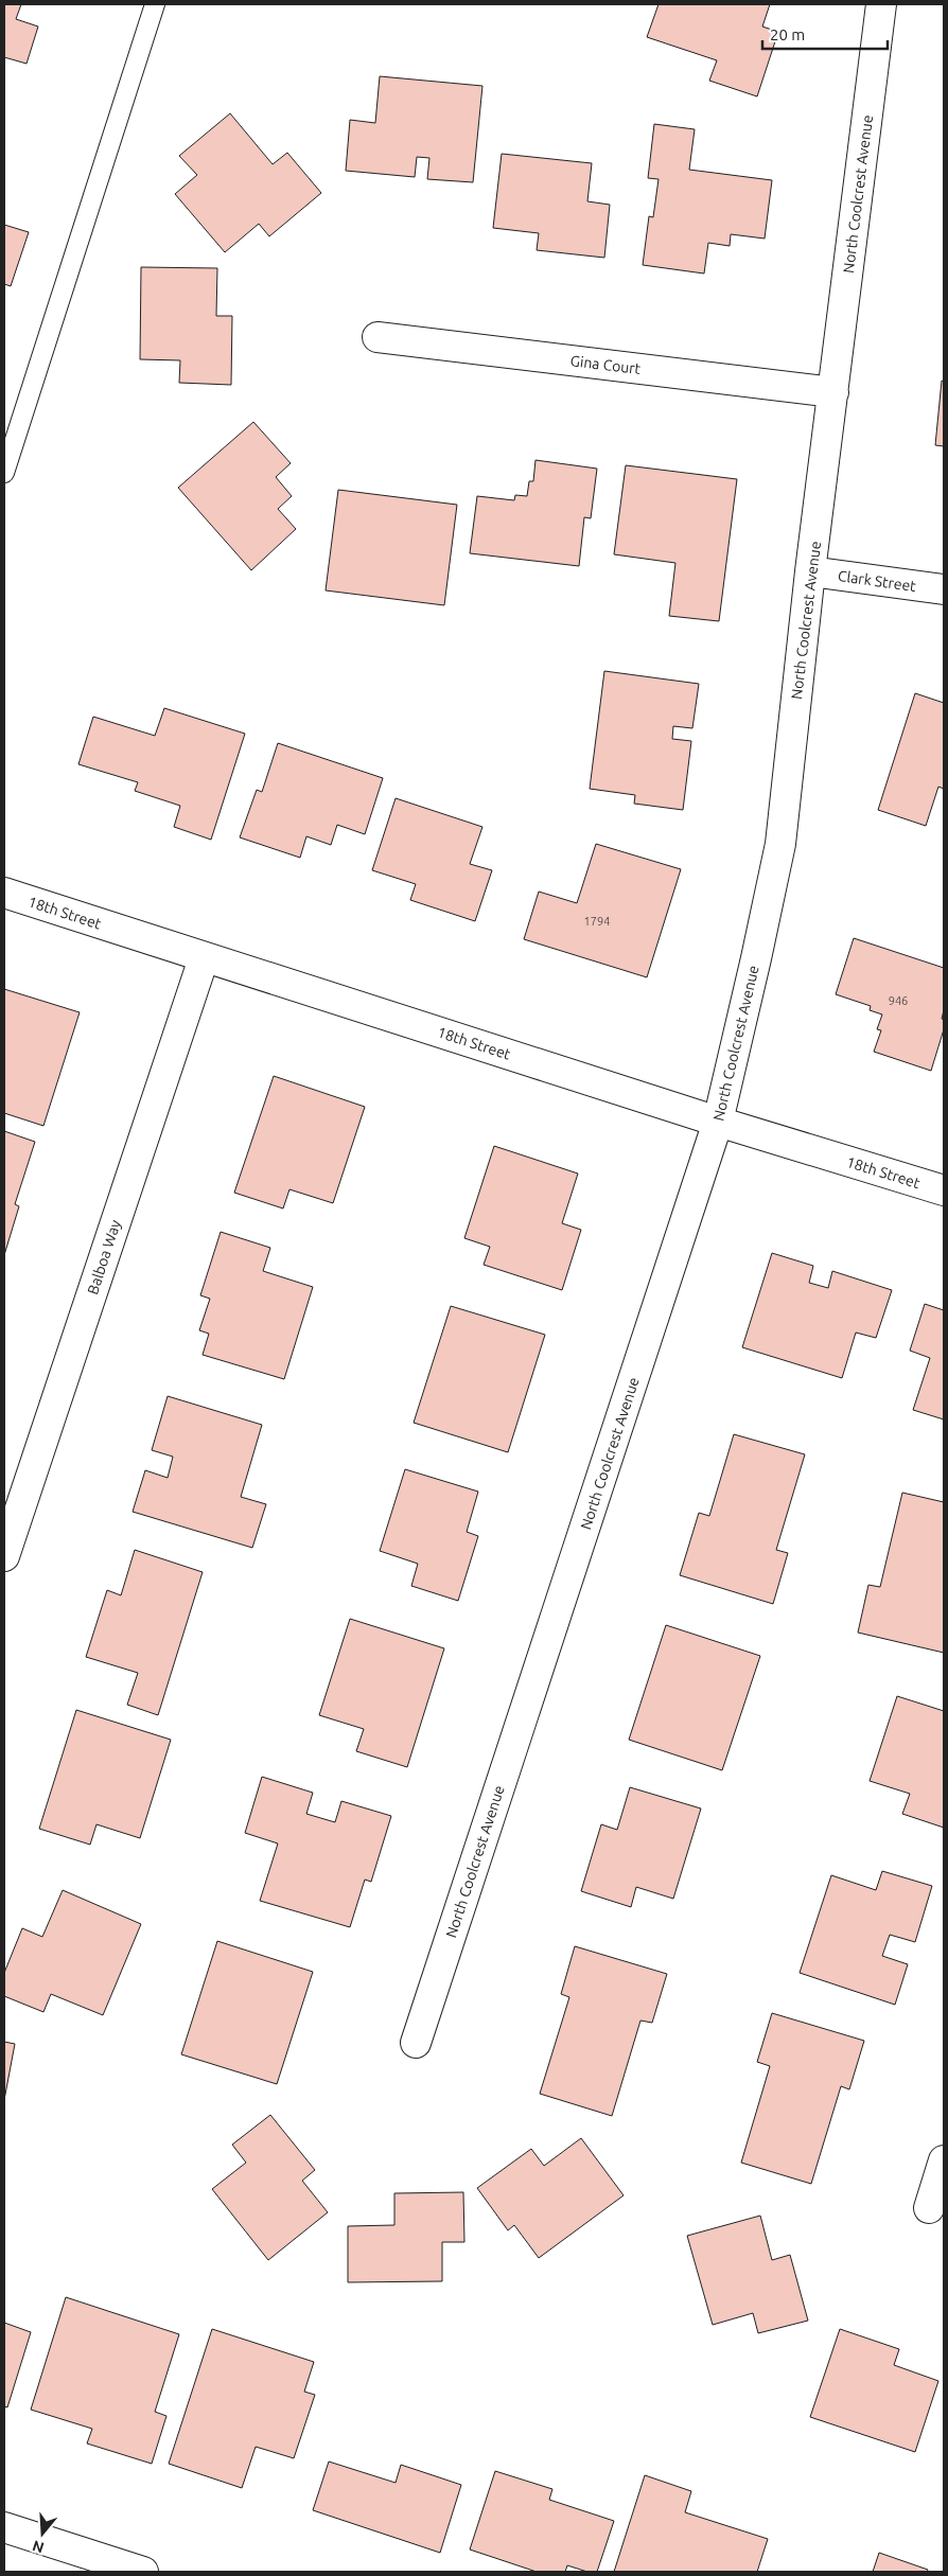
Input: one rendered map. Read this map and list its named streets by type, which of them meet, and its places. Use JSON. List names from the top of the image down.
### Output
{
  "streets": {
    "street": [
      "North Coolcrest Avenue",
      "Gina Court",
      "Clark Street",
      "18th Street",
      "Balboa Way"
    ]
  },
  "crossings": [
    ["North Coolcrest Avenue", "Gina Court"],
    ["North Coolcrest Avenue", "Clark Street"],
    ["North Coolcrest Avenue", "18th Street"],
    ["18th Street", "Balboa Way"]
  ],
  "house_numbers": ["1794", "946"],
  "scale_bar": "20 m",
  "north": "bottom"
}
